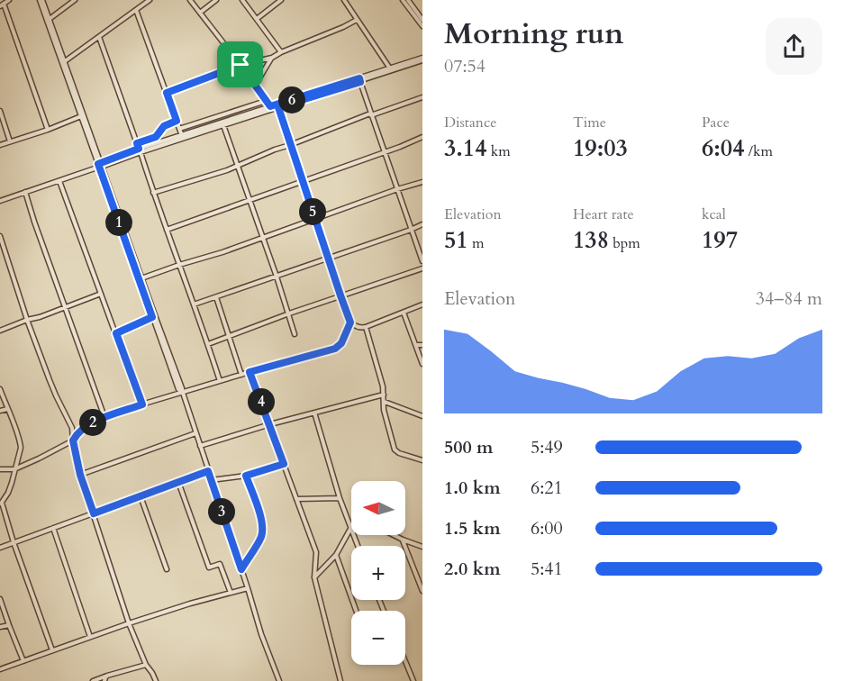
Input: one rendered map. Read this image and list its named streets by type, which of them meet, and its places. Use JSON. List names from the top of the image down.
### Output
{
  "north": "left",
  "page": {
    "heading": ["Morning run", "07:54"],
    "pins": [
      "6",
      "5",
      "1",
      "4",
      "2",
      "3"
    ],
    "stats": [
      ["Distance", "3.14 km"],
      ["Time", "19:03"],
      ["Pace", "6:04 /km"],
      ["Elevation", "51 m"],
      ["Heart rate", "138 bpm"],
      ["kcal", "197"]
    ],
    "chart": ["Elevation", "34–84 m"],
    "list": [
      {
        "name": "500 m",
        "note": "5:49"
      },
      {
        "name": "1.0 km",
        "note": "6:21"
      },
      {
        "name": "1.5 km",
        "note": "6:00"
      },
      {
        "name": "2.0 km",
        "note": "5:41"
      }
    ],
    "map_buttons": ["+", "−"]
  }
}
